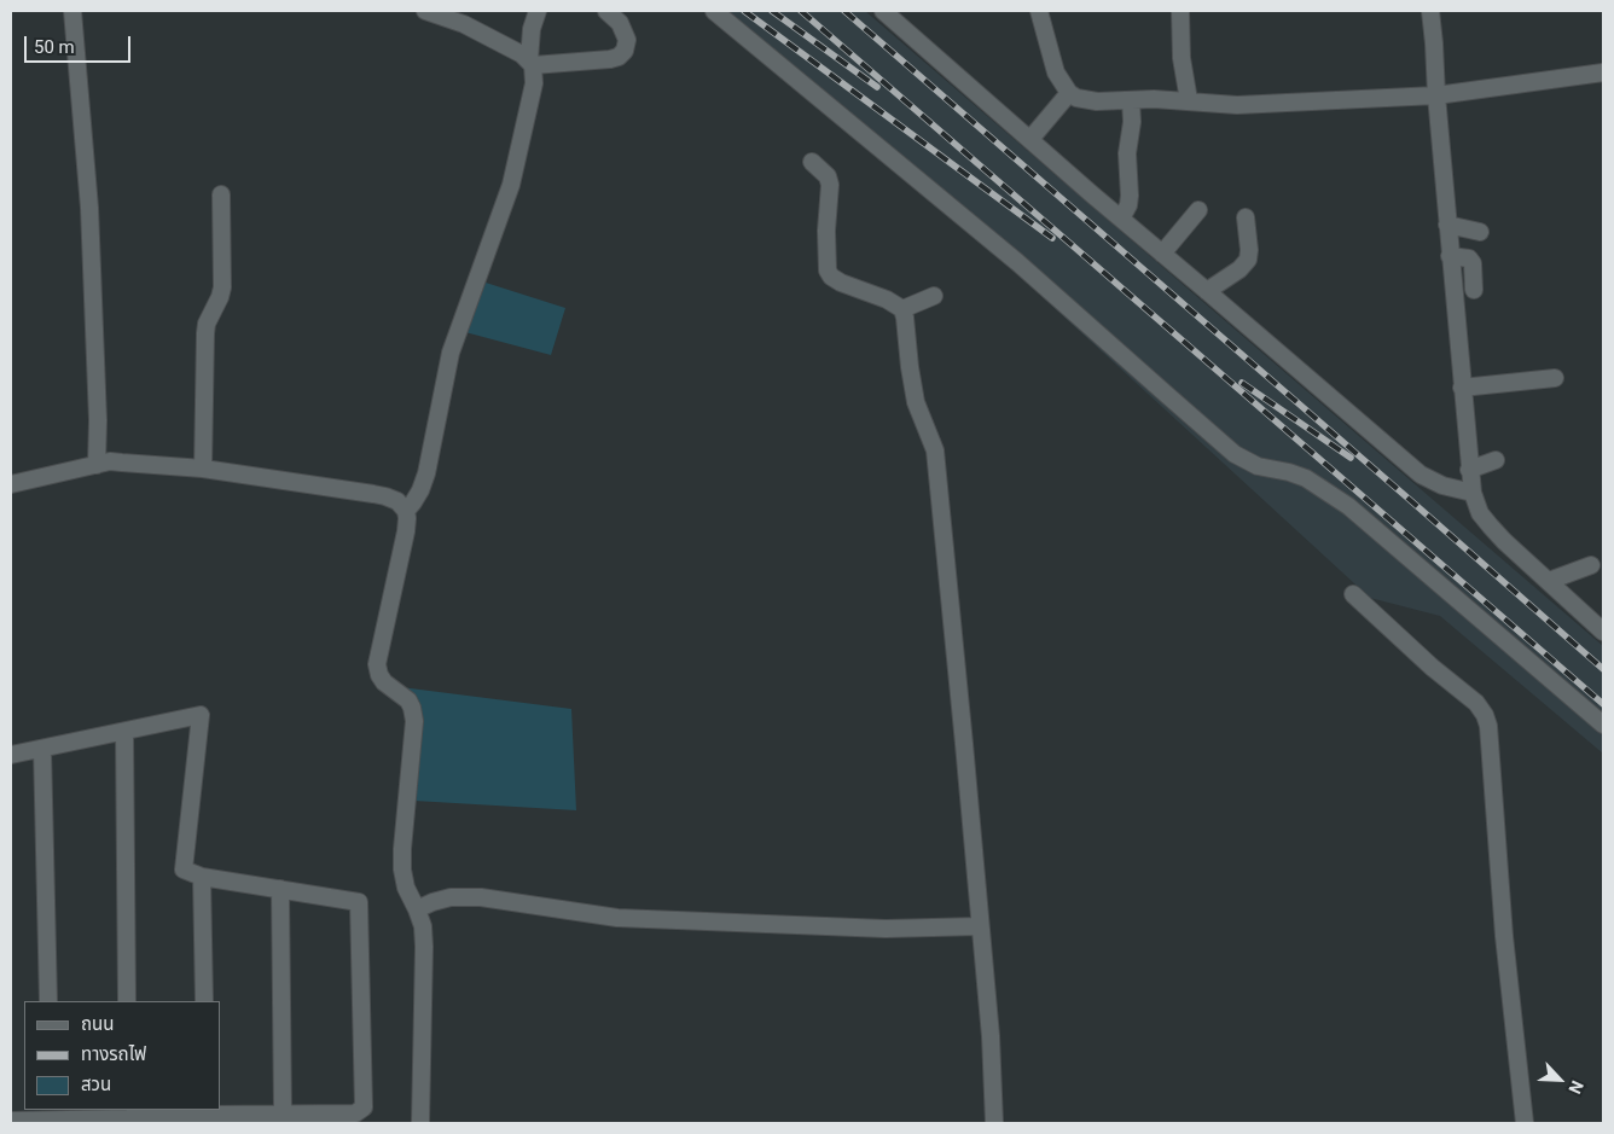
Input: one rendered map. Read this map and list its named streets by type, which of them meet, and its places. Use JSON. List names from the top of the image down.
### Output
{
  "legend": ["ถนน", "ทางรถไฟ", "สวน"],
  "scale_bar": "50 m",
  "north": "bottom right"
}
